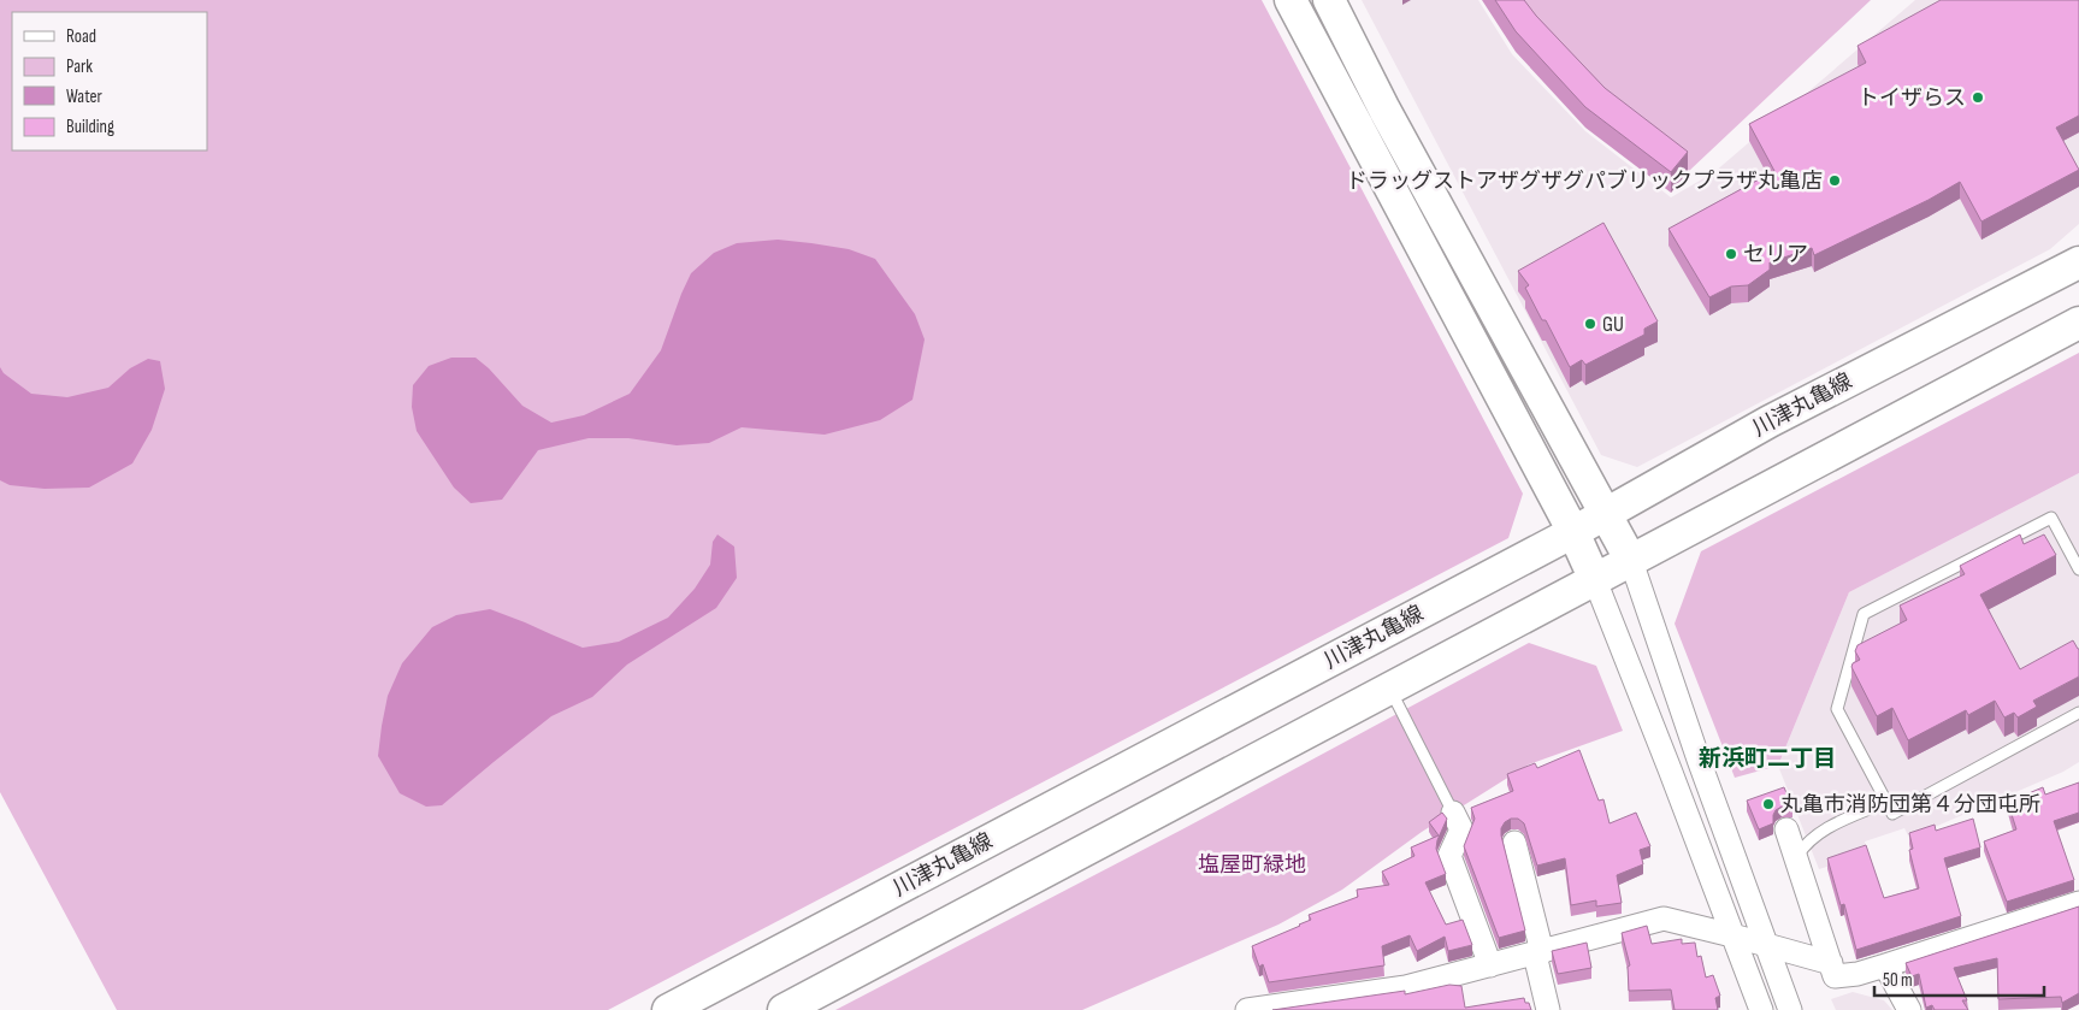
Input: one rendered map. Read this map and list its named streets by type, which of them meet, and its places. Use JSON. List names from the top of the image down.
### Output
{
  "streets": {
    "main road": ["川津丸亀線"]
  },
  "districts": ["新浜町二丁目"],
  "parks": ["塩屋町緑地"],
  "places": [
    "トイザらス",
    "ドラッグストアザグザグパブリックプラザ丸亀店",
    "セリア",
    "GU",
    "丸亀市消防団第４分団屯所"
  ],
  "legend": [
    "Road",
    "Park",
    "Water",
    "Building"
  ],
  "scale_bar": "50 m"
}
